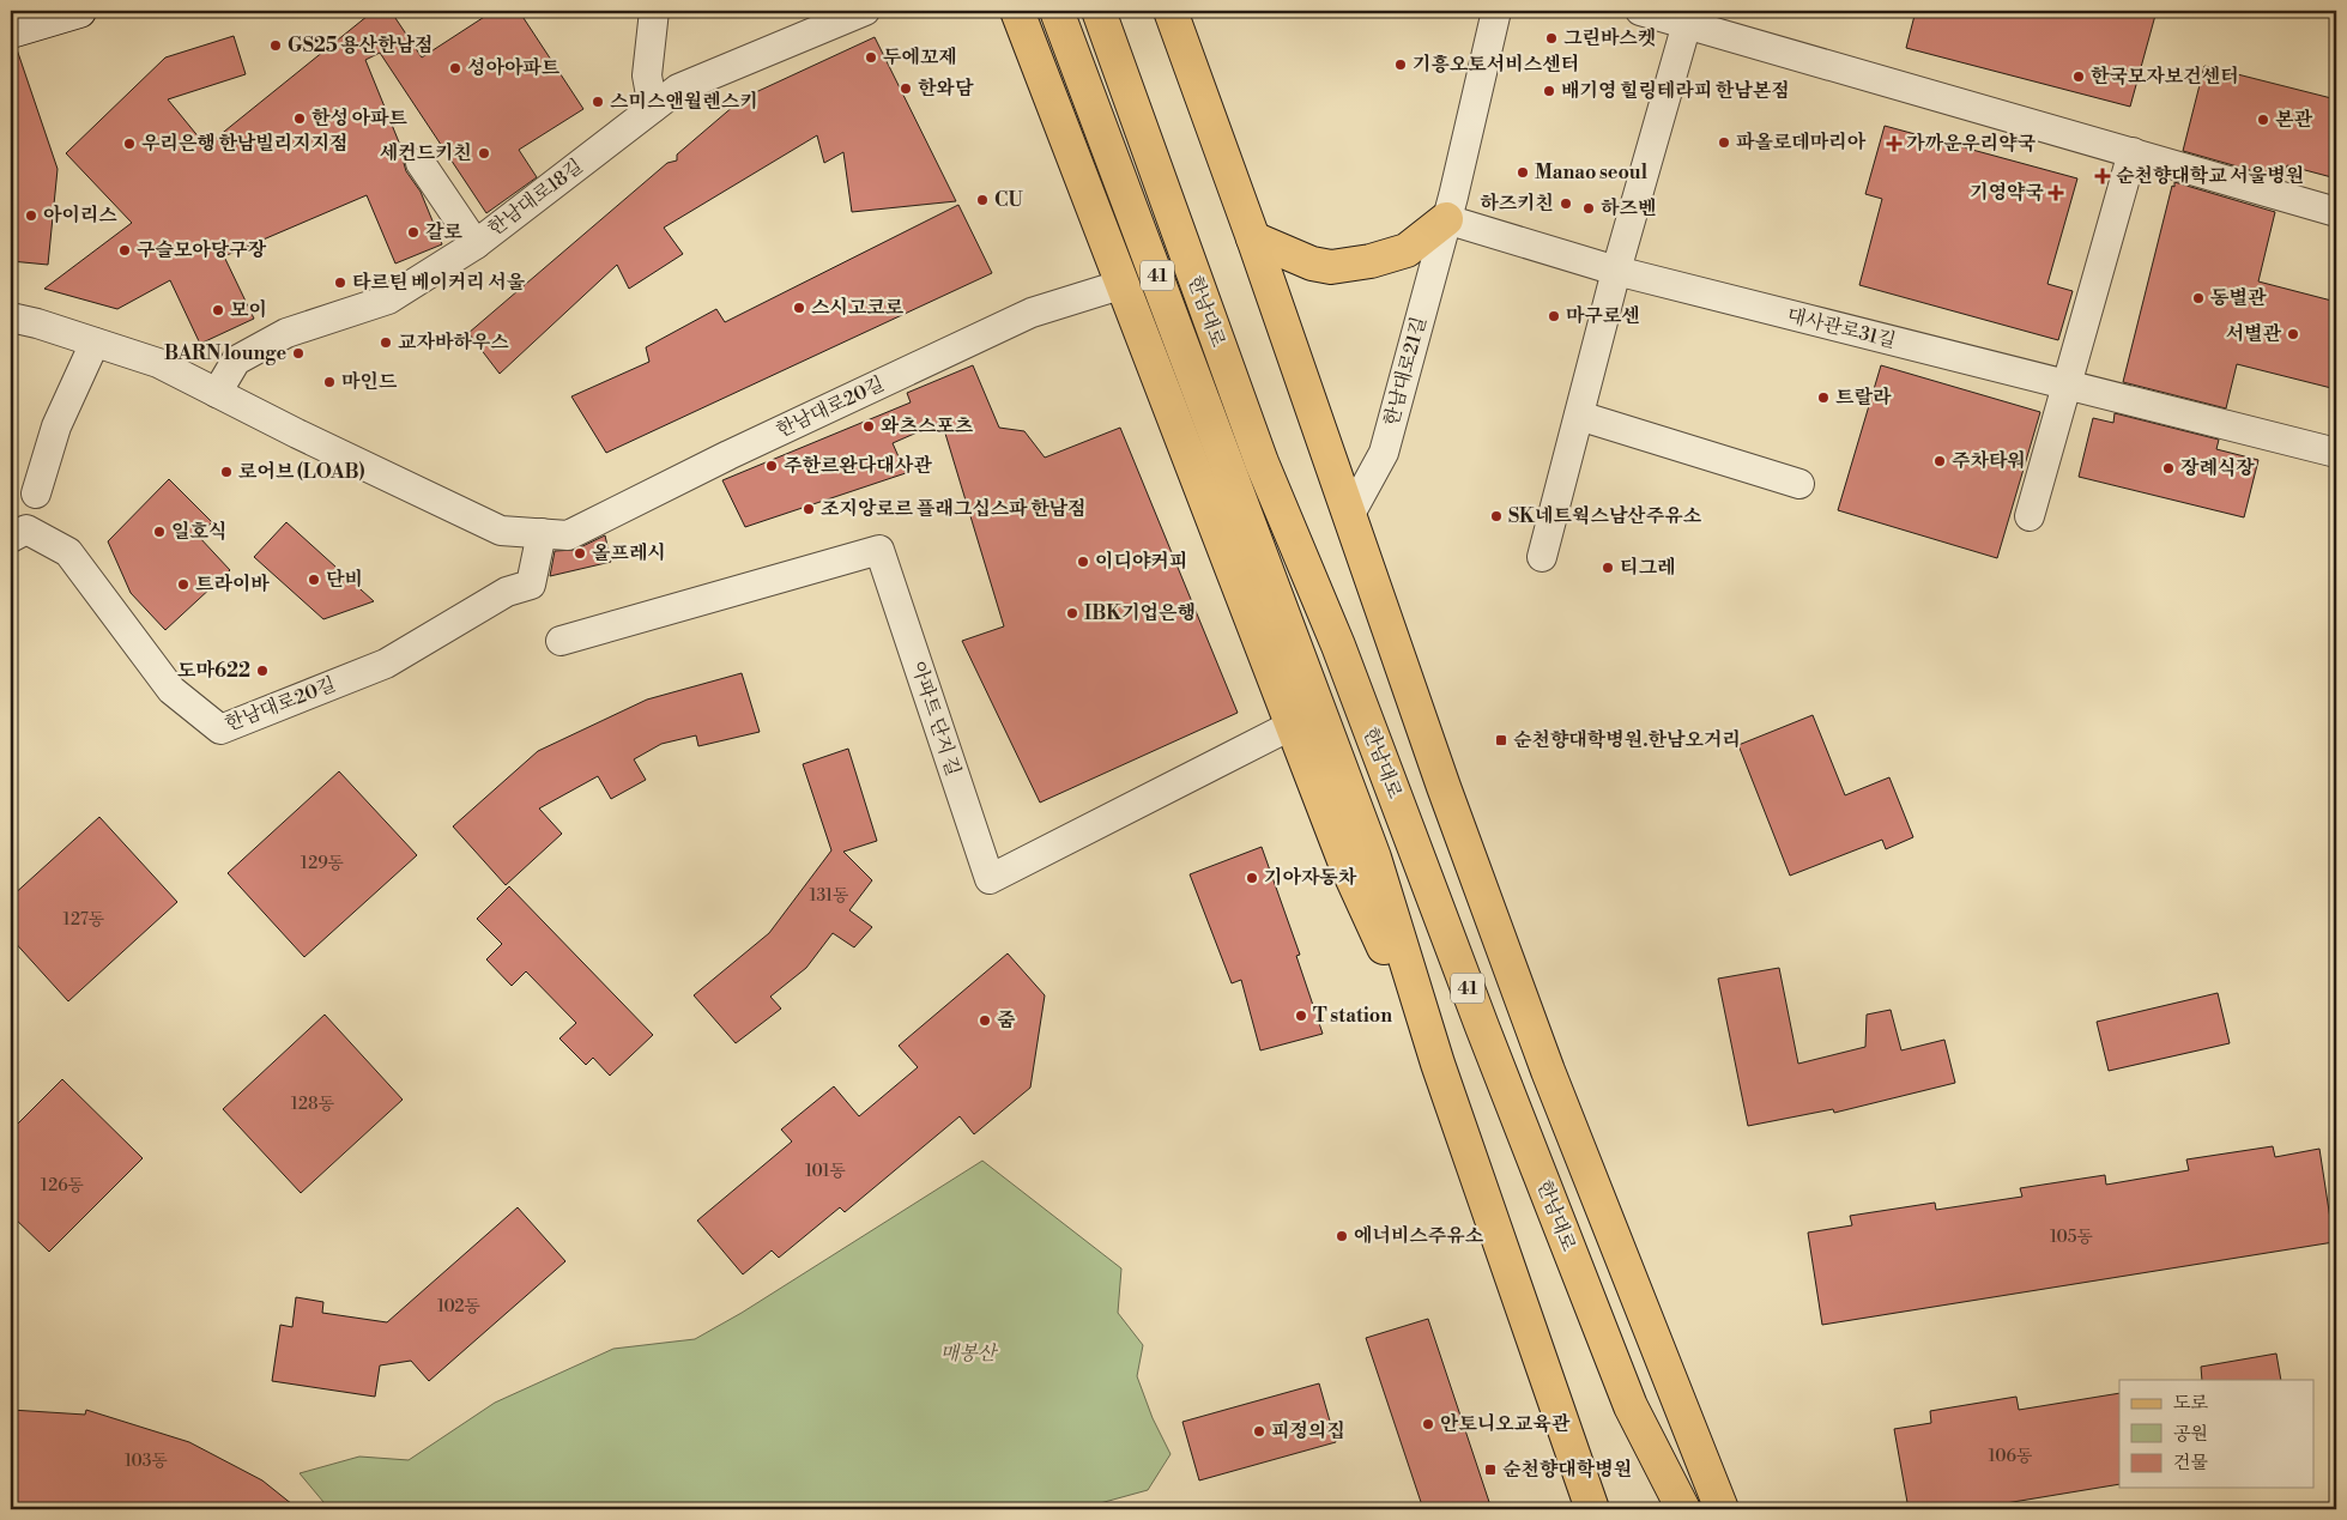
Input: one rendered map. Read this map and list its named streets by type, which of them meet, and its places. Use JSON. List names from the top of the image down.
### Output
{
  "streets": {
    "main road": ["41", "한남대로"],
    "street": [
      "한남대로18길",
      "대사관로31길",
      "한남대로21길",
      "한남대로20길",
      "아파트 단지 길"
    ]
  },
  "crossings": [
    ["한남대로18길", "한남대로20길"]
  ],
  "parks": ["매봉산"],
  "places": {
    "other": [
      "그린바스켓",
      "GS25 용산한남점",
      "두에꼬제",
      "기흥오토서비스센터",
      "성아아파트",
      "한국모자보건센터",
      "한와담",
      "배기영 힐링테라피 한남본점",
      "스미스앤월렌스키",
      "한성 아파트",
      "본관",
      "파올로데마리아",
      "우리은행 한남빌리지지점",
      "세컨드키친",
      "Manao seoul",
      "CU",
      "하즈키친",
      "하즈벤",
      "아이리스",
      "갈로",
      "구슬모아당구장",
      "타르틴 베이커리 서울",
      "동별관",
      "스시고코로",
      "모이",
      "마구로센",
      "서별관",
      "교자바하우스",
      "BARN lounge",
      "마인드",
      "트랄라",
      "와츠스포츠",
      "주차타워",
      "주한르완다대사관",
      "장례식장",
      "로어브 (LOAB)",
      "조지앙로르 플래그십스파 한남점",
      "SK네트웍스남산주유소",
      "일호식",
      "올프레시",
      "이디야커피",
      "티그레",
      "단비",
      "트라이바",
      "IBK기업은행",
      "도마622",
      "기아자동차",
      "T station",
      "줌",
      "에너비스주유소",
      "안토니오교육관",
      "피정의집"
    ],
    "health": ["가까운우리약국", "순천향대학교 서울병원", "기영약국"],
    "transit": ["순천향대학병원.한남오거리", "순천향대학병원"]
  },
  "house_numbers": [
    "129동",
    "131동",
    "127동",
    "128동",
    "101동",
    "126동",
    "105동",
    "102동",
    "106동",
    "103동"
  ],
  "legend": ["도로", "공원", "건물"]
}
